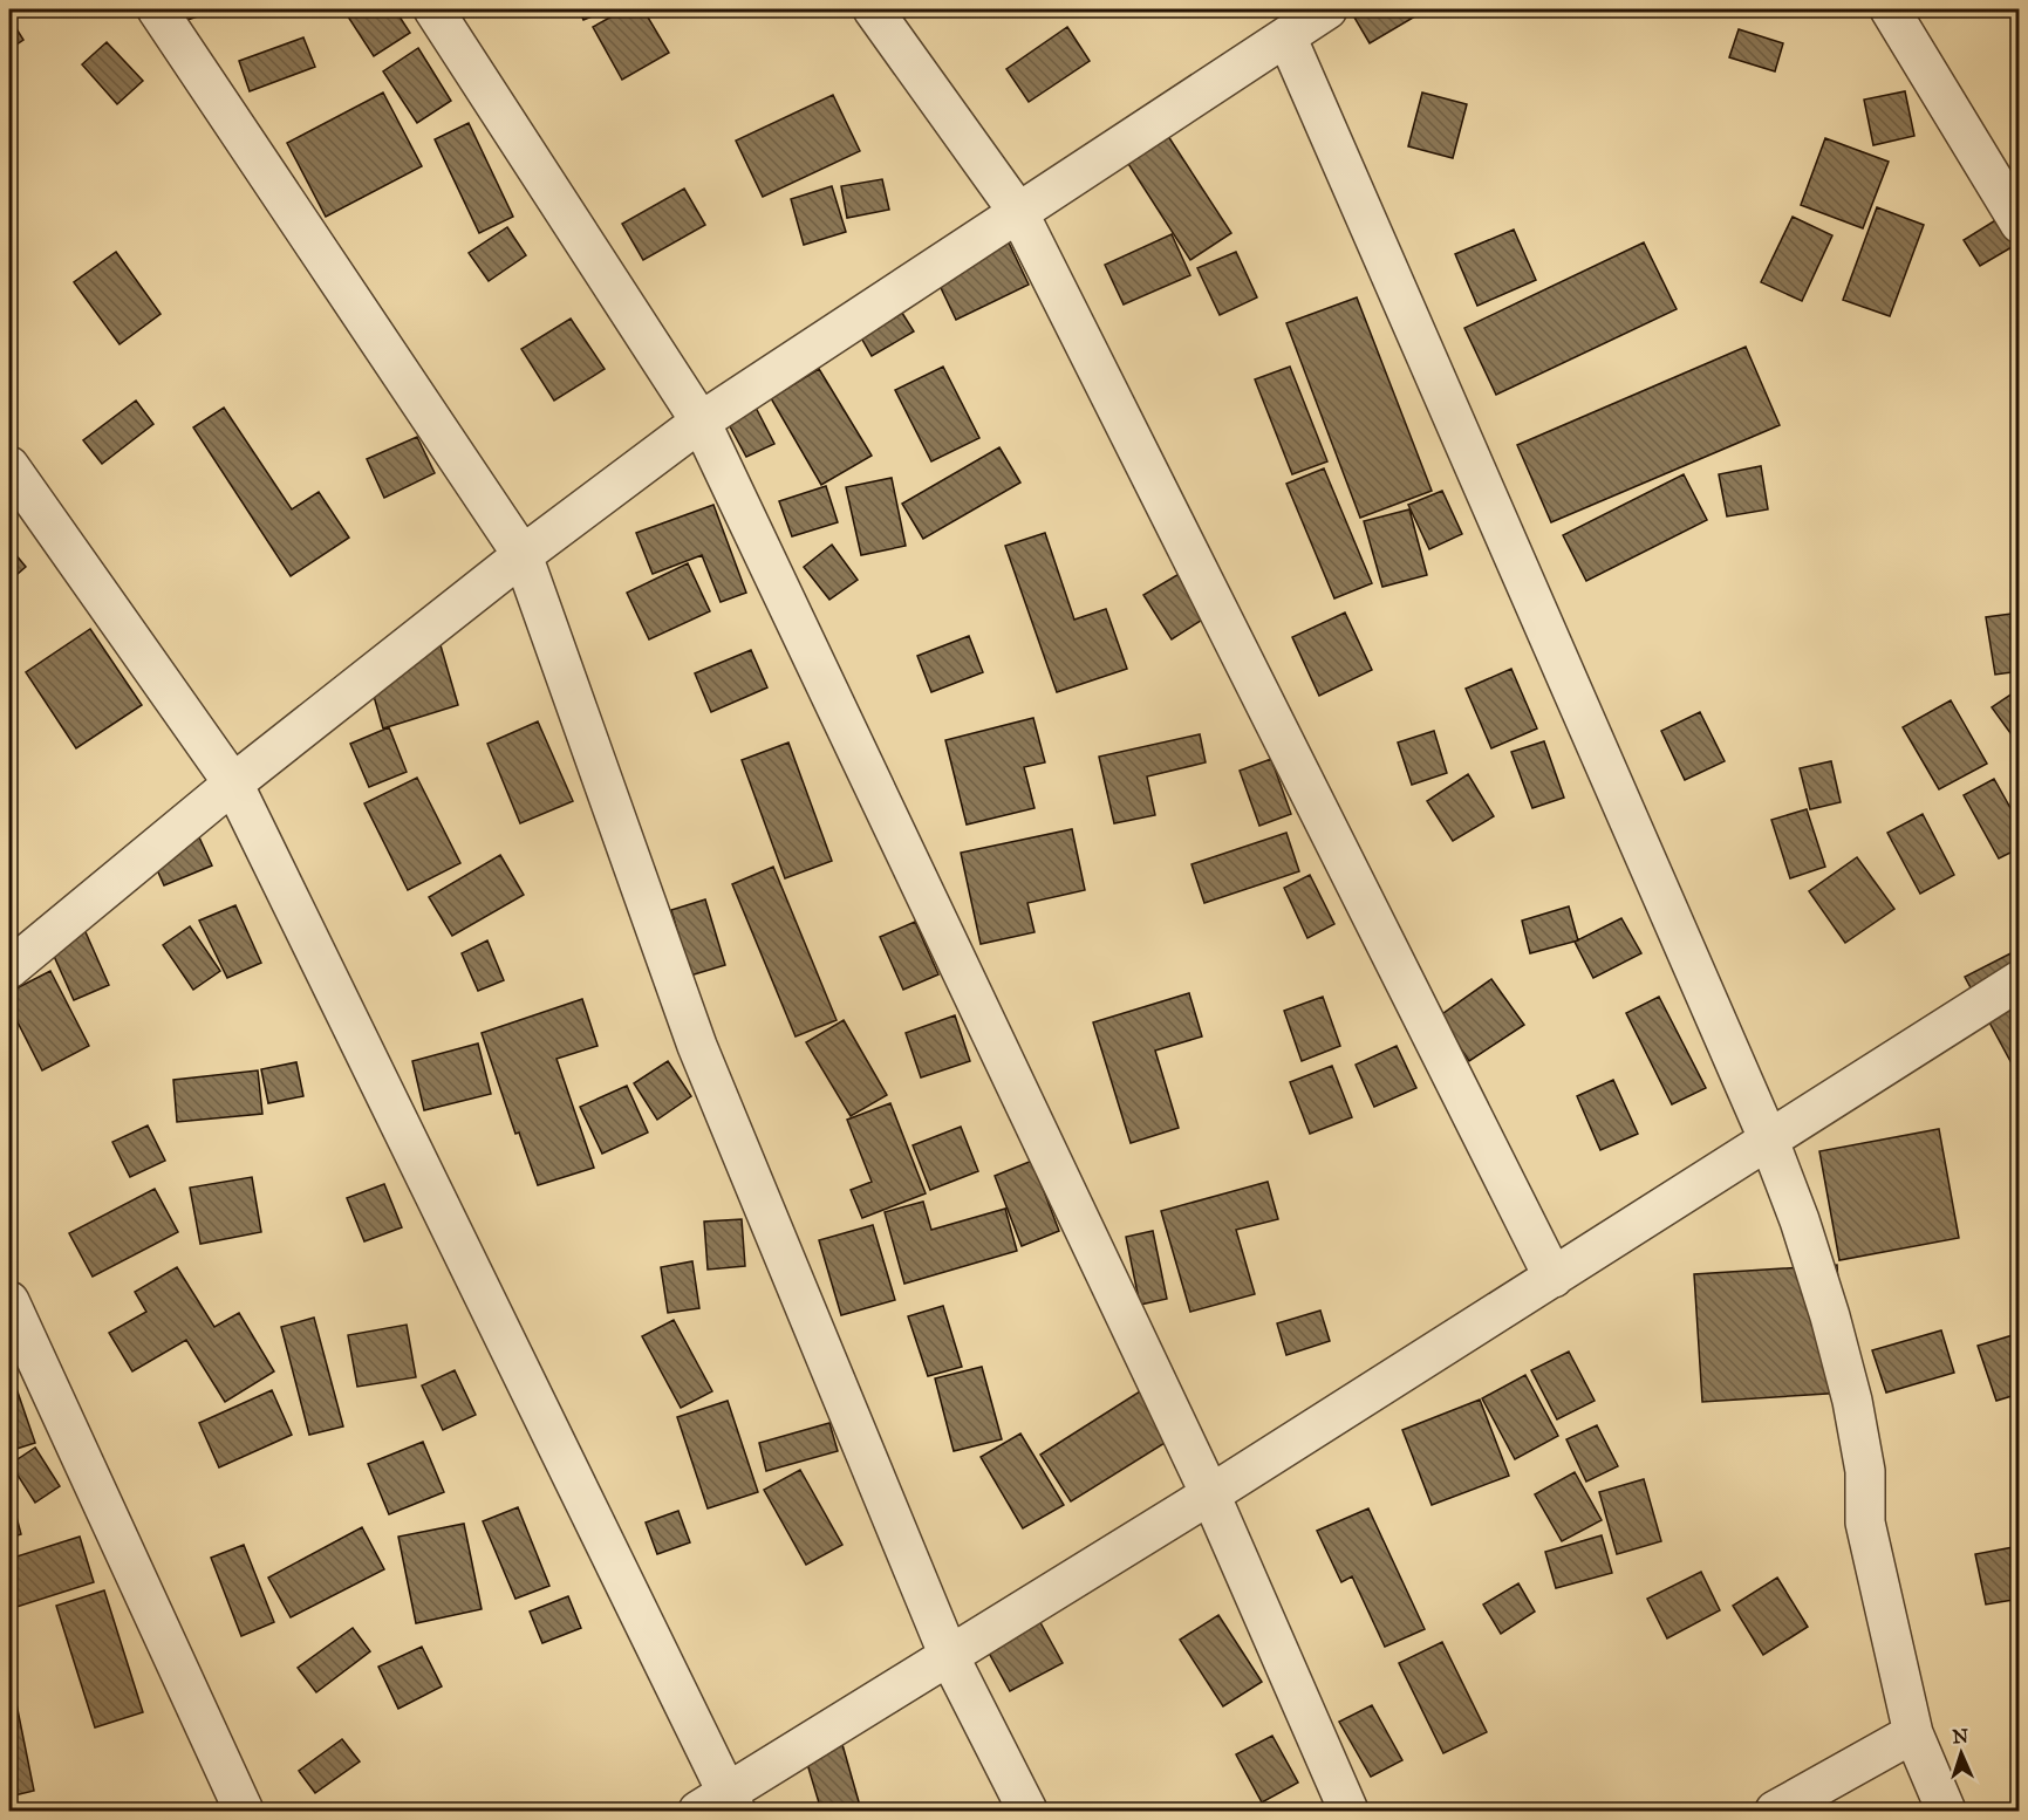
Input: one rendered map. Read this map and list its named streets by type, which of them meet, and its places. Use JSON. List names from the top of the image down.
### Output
{
  "north": "top"
}
